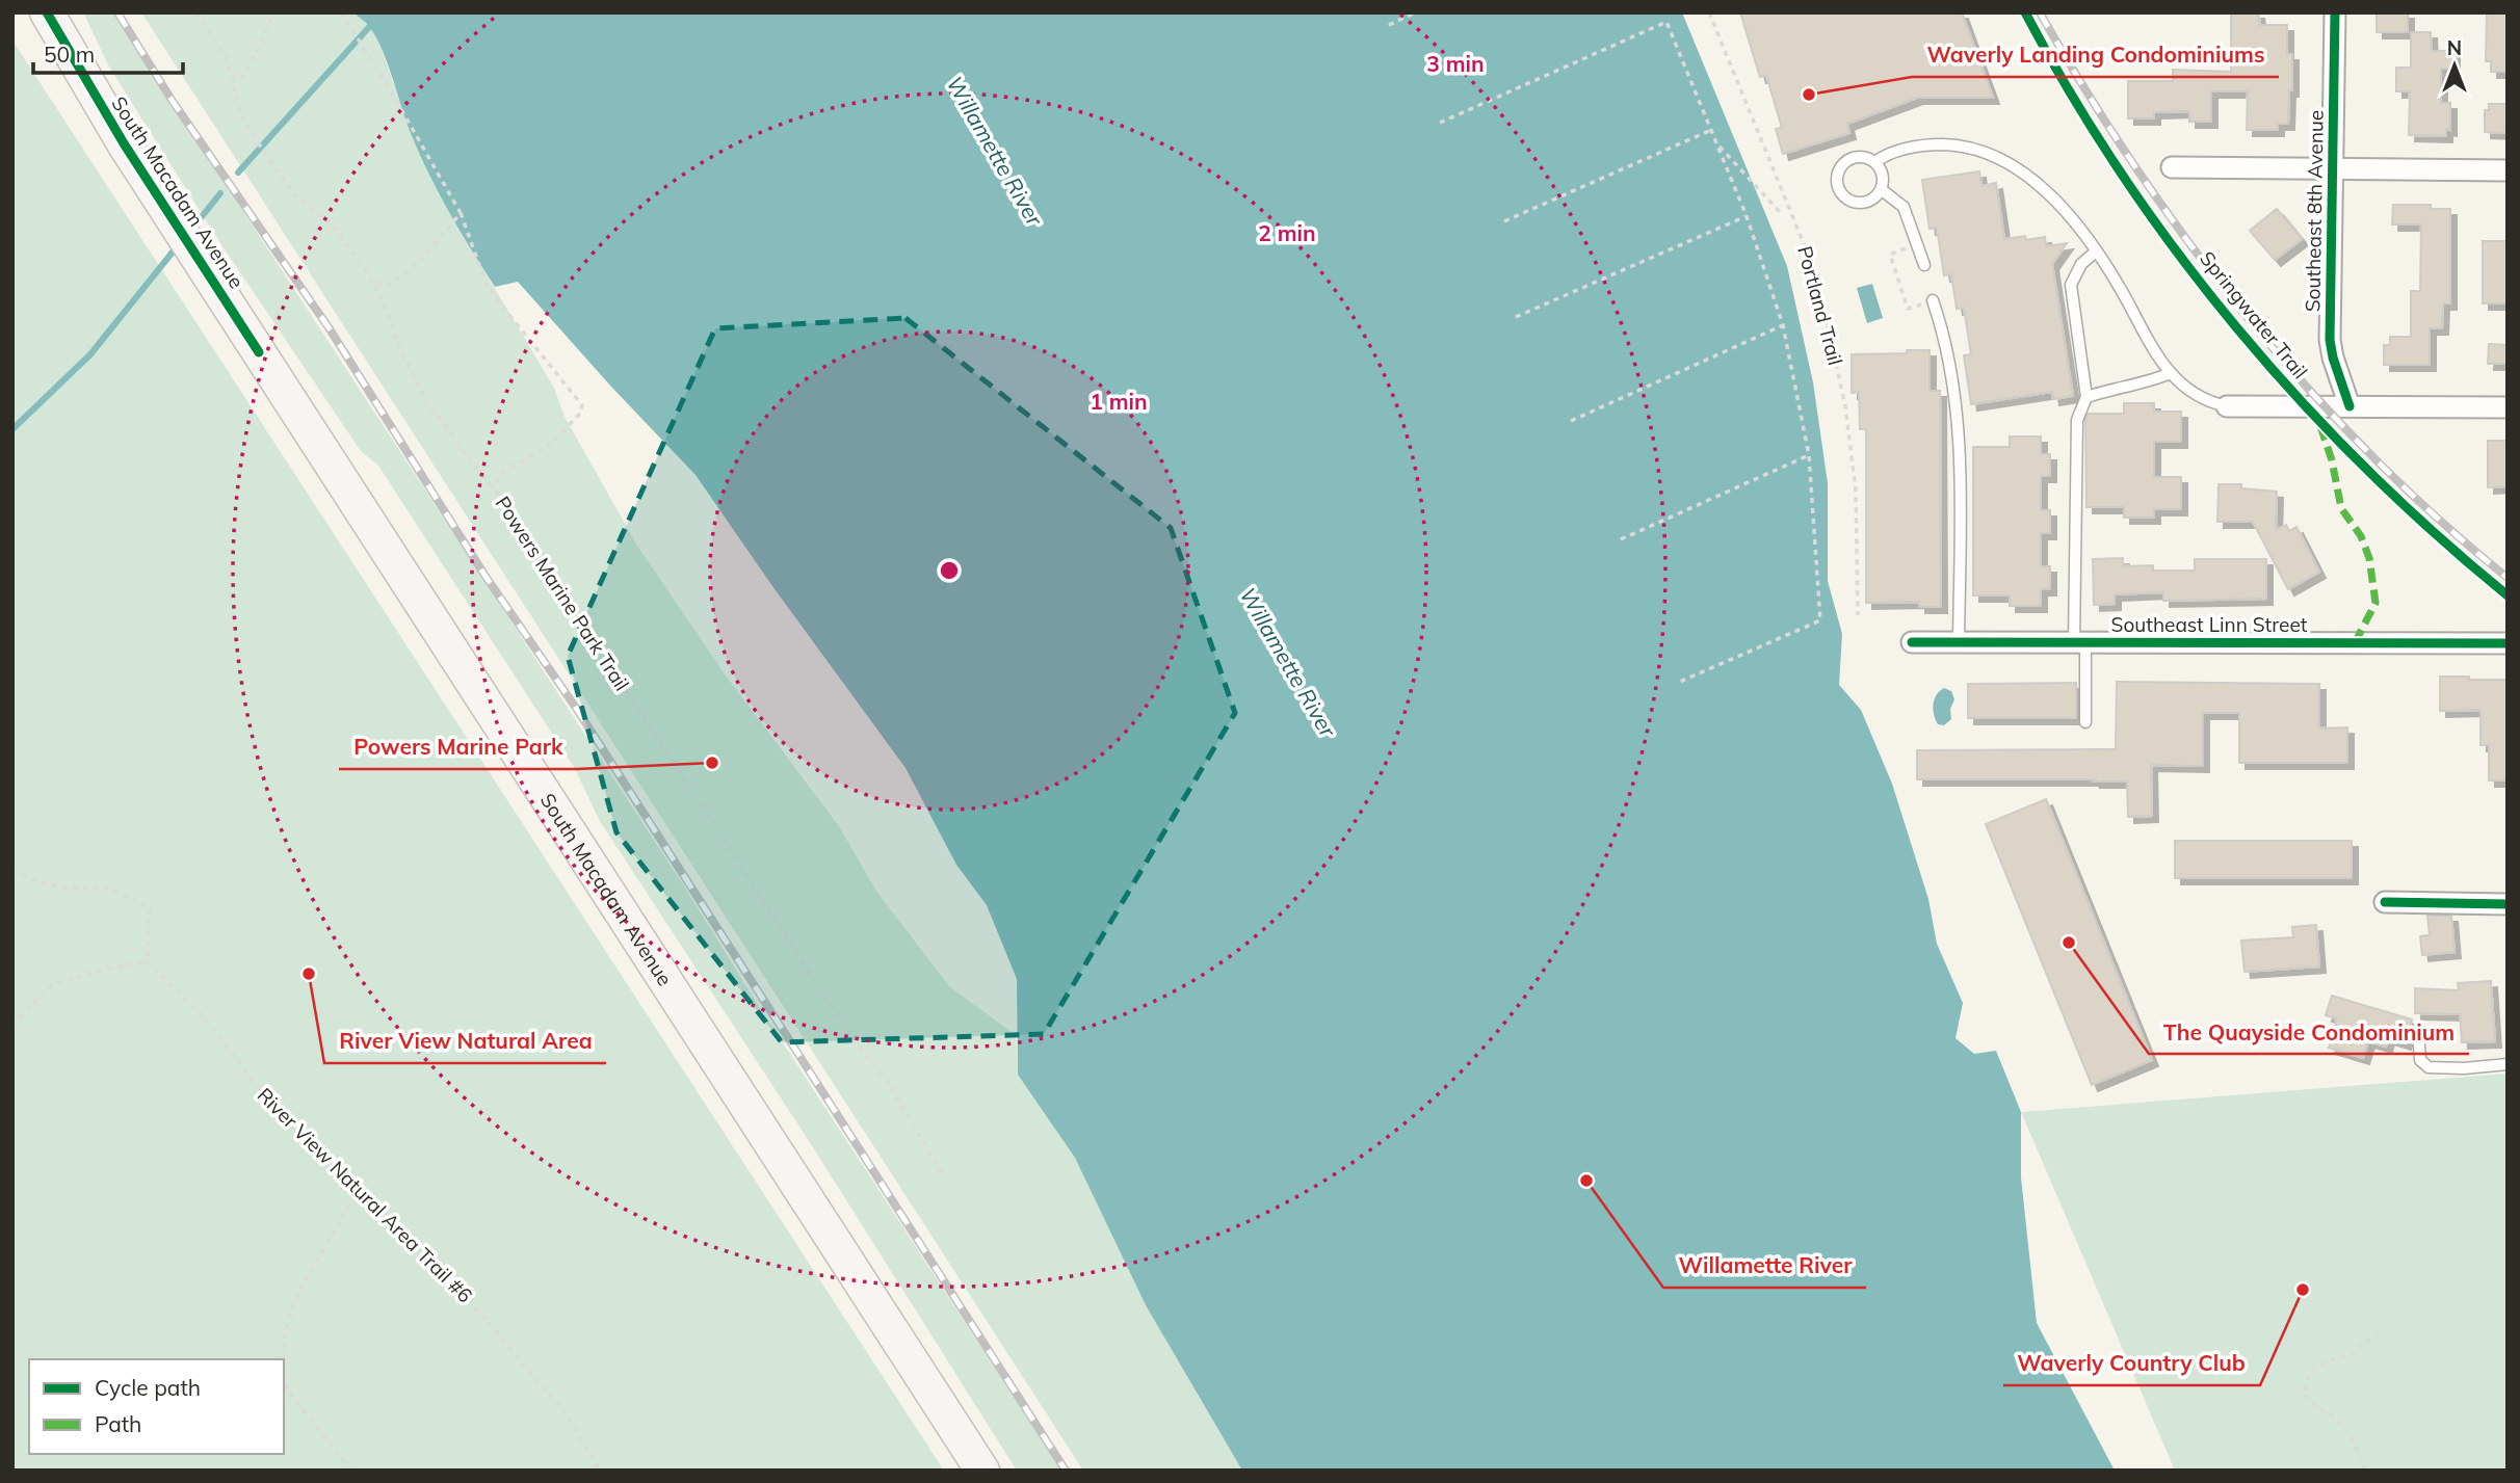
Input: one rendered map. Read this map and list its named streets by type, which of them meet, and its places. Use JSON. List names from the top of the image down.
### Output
{
  "streets": {
    "main road": ["South Macadam Avenue"],
    "street": ["Southeast 8th Avenue", "Southeast Linn Street"],
    "path": ["Portland Trail", "Powers Marine Park Trail", "River View Natural Area Trail #6"],
    "cycle path": ["Springwater Trail"]
  },
  "water": ["Willamette River"],
  "places": [
    "Waverly Landing Condominiums",
    "Powers Marine Park",
    "The Quayside Condominium",
    "River View Natural Area",
    "Willamette River",
    "Waverly Country Club"
  ],
  "legend": ["Cycle path", "Path"],
  "scale_bar": "50 m",
  "north": "top",
  "rings": ["3 min", "2 min", "1 min"]
}
